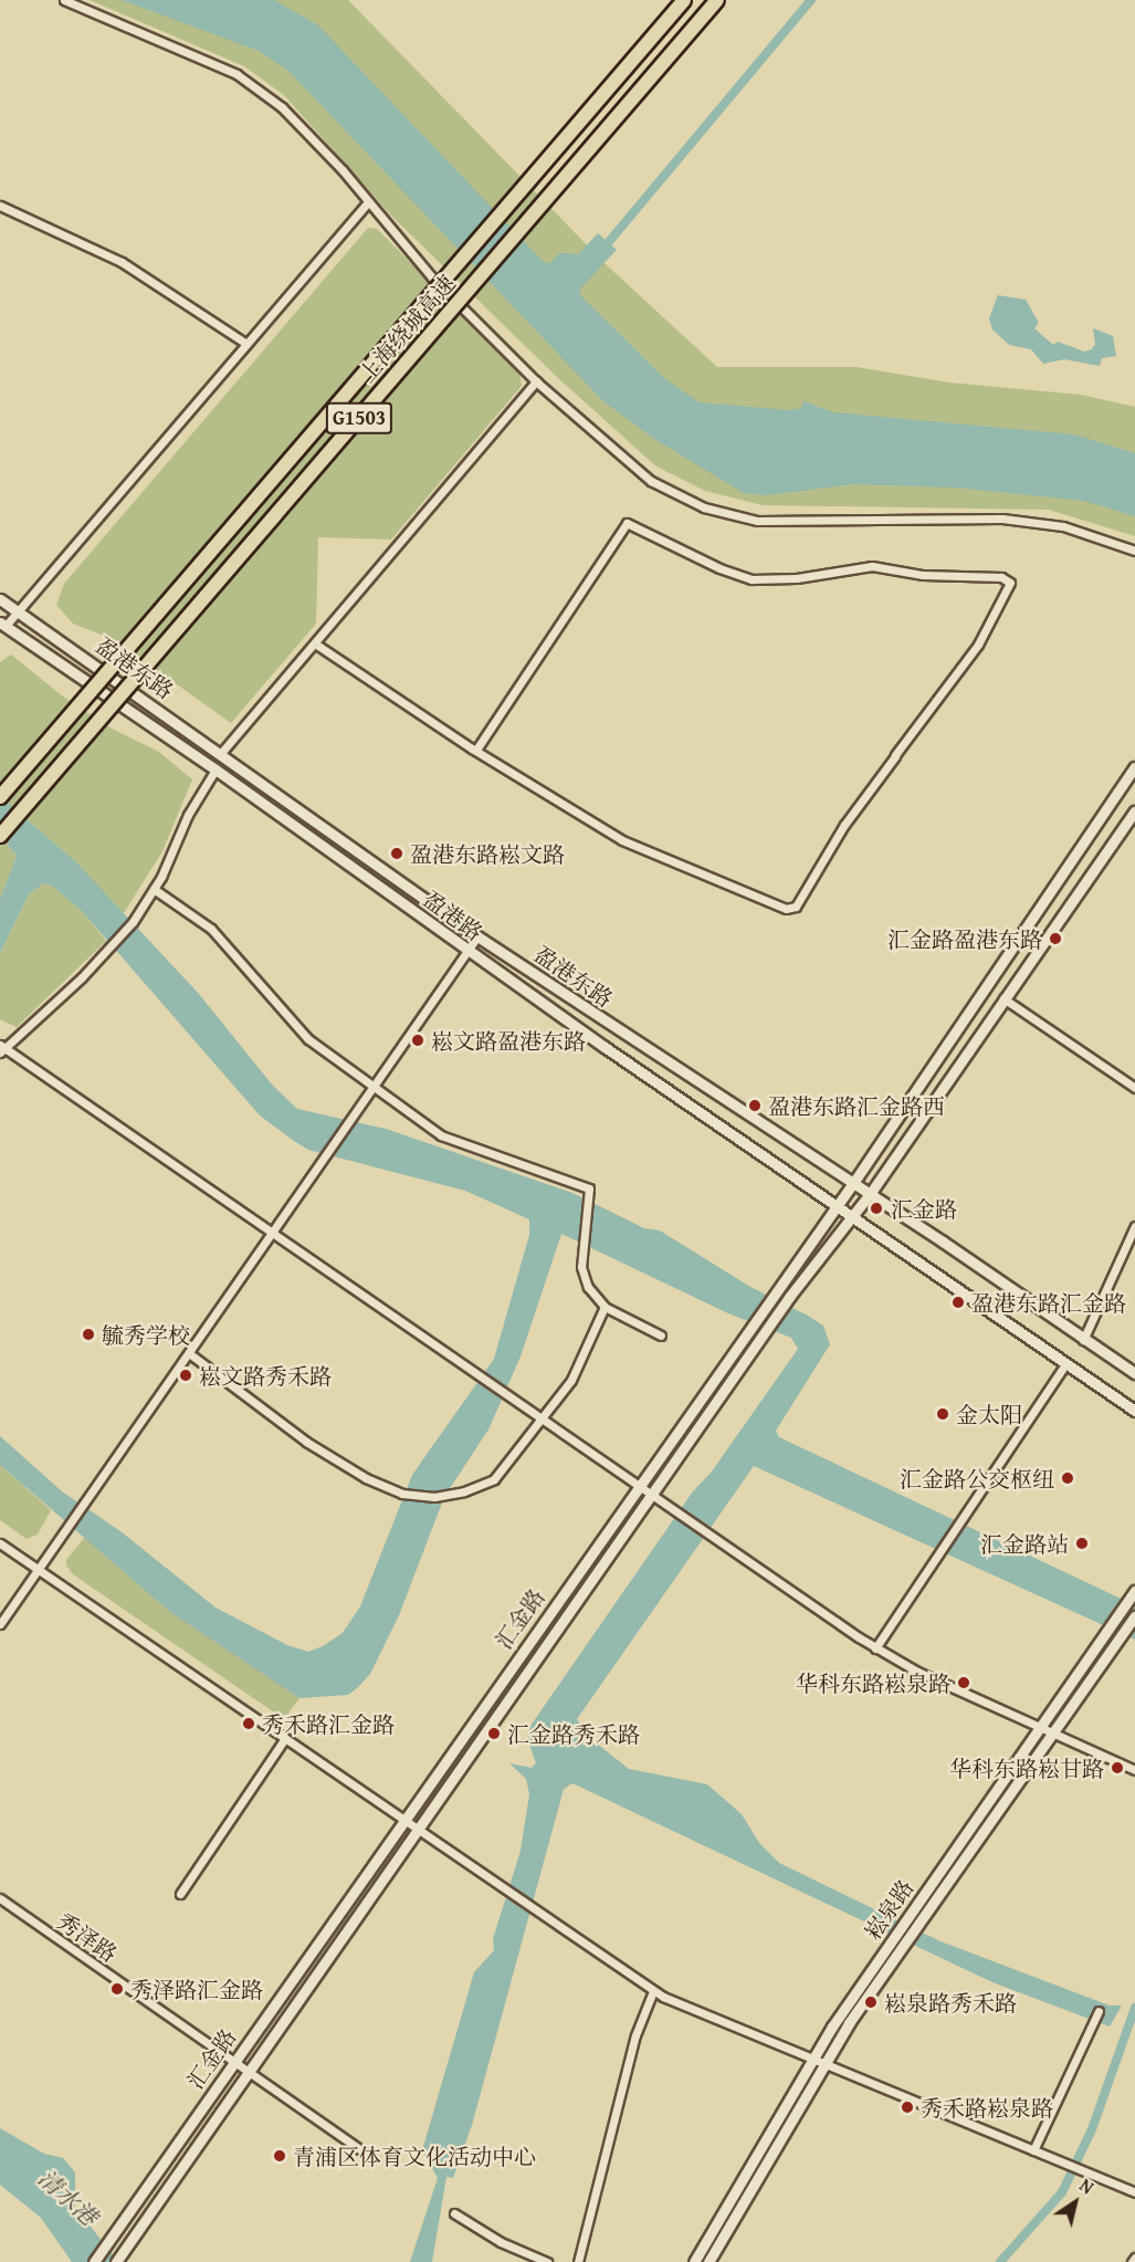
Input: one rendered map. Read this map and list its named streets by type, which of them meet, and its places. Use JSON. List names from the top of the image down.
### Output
{
  "streets": {
    "highway": ["上海绕城高速", "G1503"],
    "main road": [
      "盈港东路",
      "盈港路",
      "汇金路",
      "崧泉路"
    ],
    "street": ["秀泽路"]
  },
  "crossings": [
    ["盈港东路", "汇金路"],
    ["盈港路", "汇金路"],
    ["汇金路", "秀泽路"]
  ],
  "water": ["清水港"],
  "places": [
    "盈港东路崧文路",
    "汇金路盈港东路",
    "崧文路盈港东路",
    "盈港东路汇金路西",
    "汇金路",
    "盈港东路汇金路",
    "毓秀学校",
    "崧文路秀禾路",
    "金太阳",
    "汇金路公交枢纽",
    "汇金路站",
    "华科东路崧泉路",
    "秀禾路汇金路",
    "汇金路秀禾路",
    "华科东路崧甘路",
    "秀泽路汇金路",
    "崧泉路秀禾路",
    "秀禾路崧泉路",
    "青浦区体育文化活动中心"
  ],
  "north": "top right"
}
